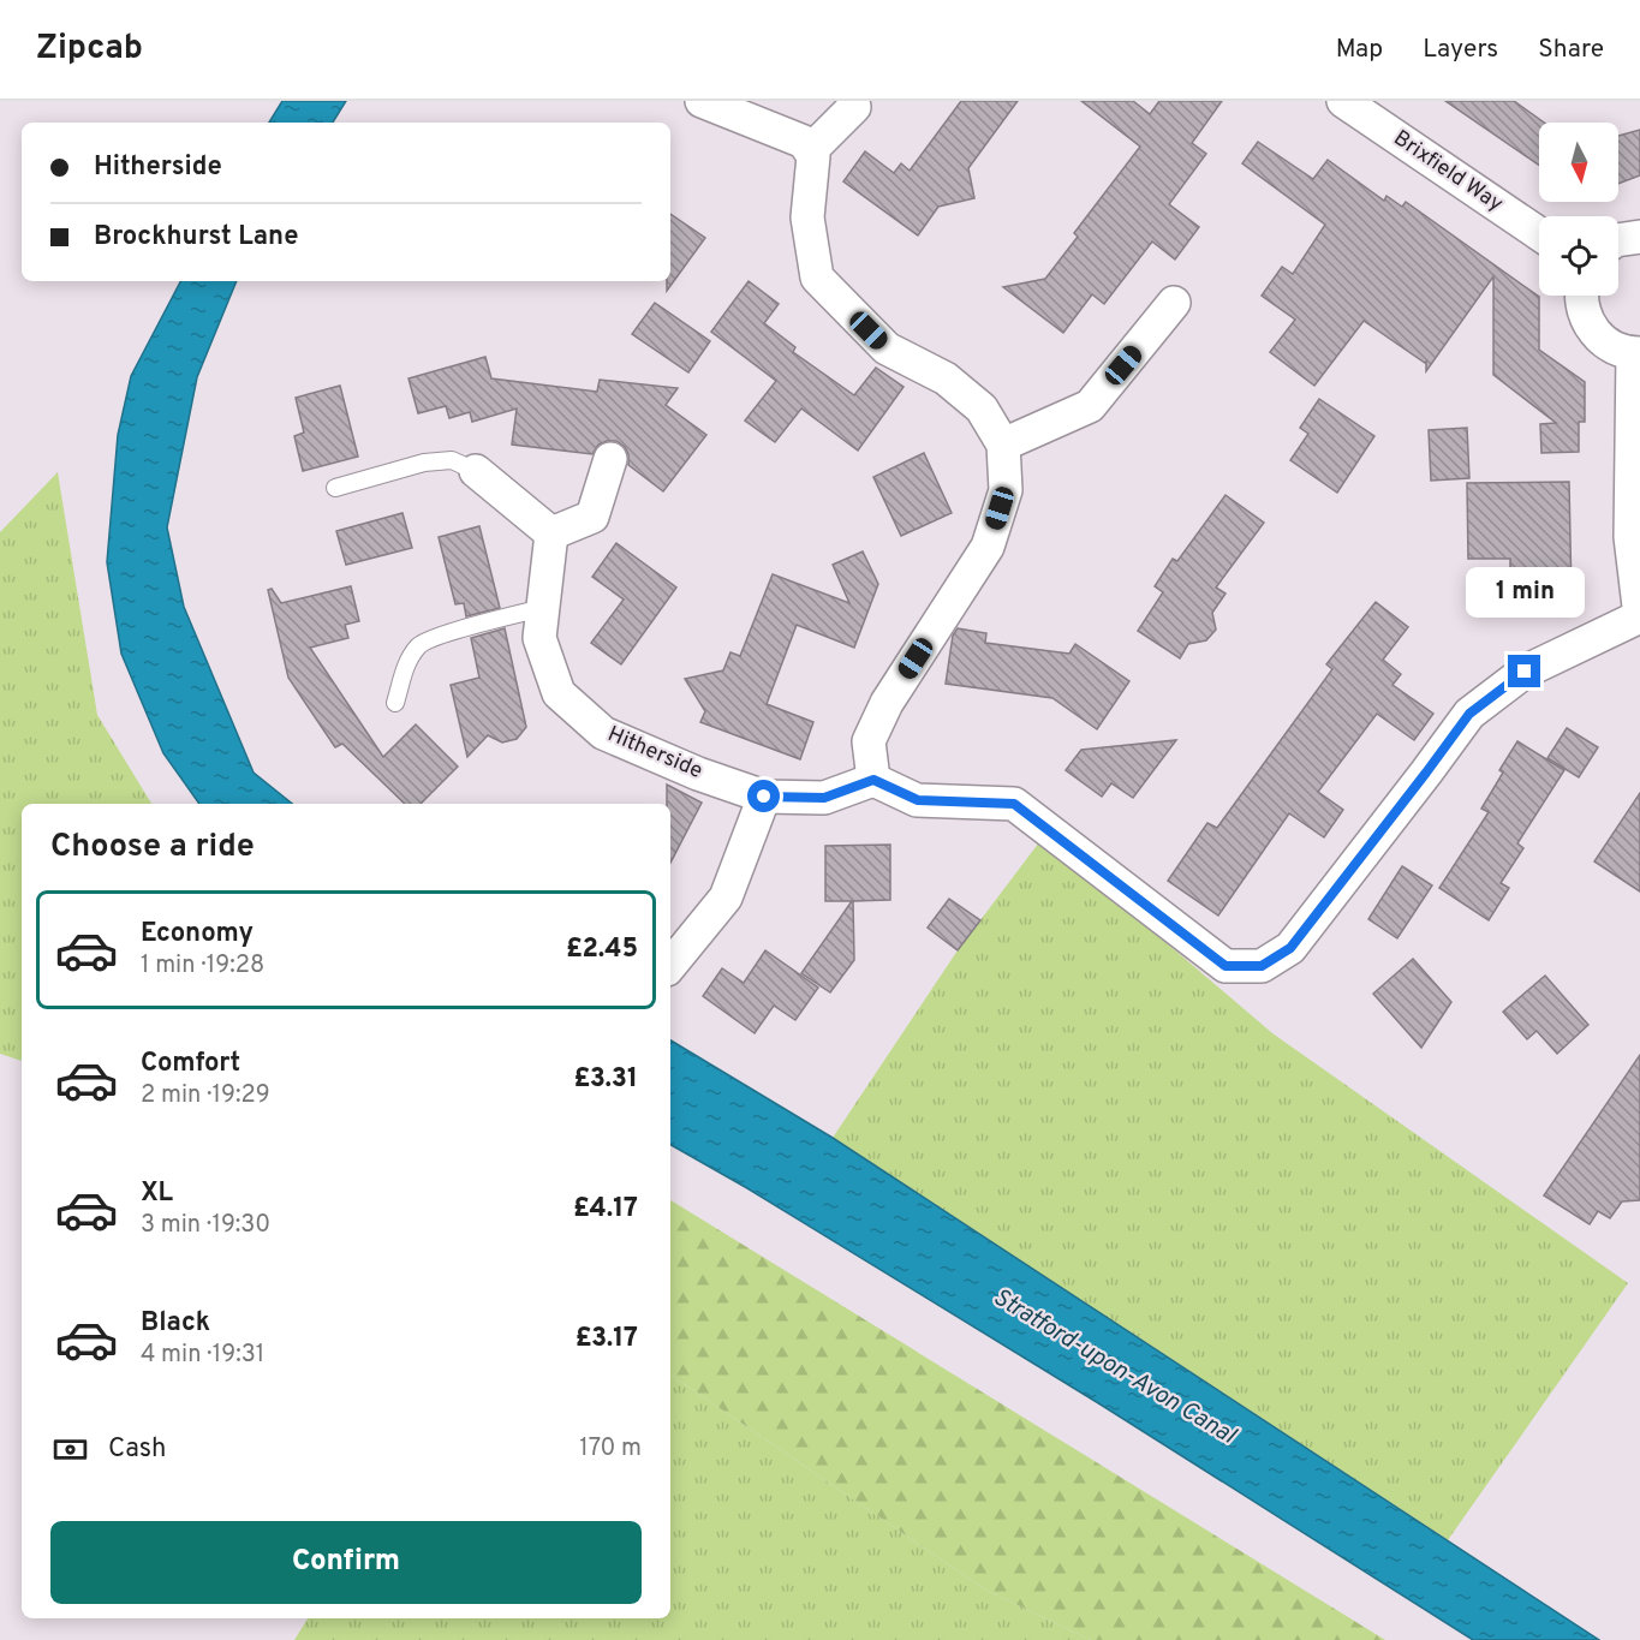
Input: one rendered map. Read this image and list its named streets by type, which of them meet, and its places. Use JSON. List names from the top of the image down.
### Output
{
  "streets": {
    "street": ["Brixfield Way", "Hitherside"]
  },
  "water": ["Stratford-upon-Avon Canal"],
  "north": "bottom",
  "page": {
    "header": "Zipcab",
    "nav": ["Map", "Layers", "Share"],
    "banner": ["Hitherside", "Brockhurst Lane"],
    "bubble": "1 min",
    "heading": "Choose a ride",
    "list": [
      {
        "name": "Economy",
        "note": "1 min · 19:28",
        "value": "£2.45"
      },
      {
        "name": "Comfort",
        "note": "2 min · 19:29",
        "value": "£3.31"
      },
      {
        "name": "XL",
        "note": "3 min · 19:30",
        "value": "£4.17"
      },
      {
        "name": "Black",
        "note": "4 min · 19:31",
        "value": "£3.17"
      }
    ],
    "pay": ["Cash", "170 m"],
    "buttons": "Confirm"
  }
}
